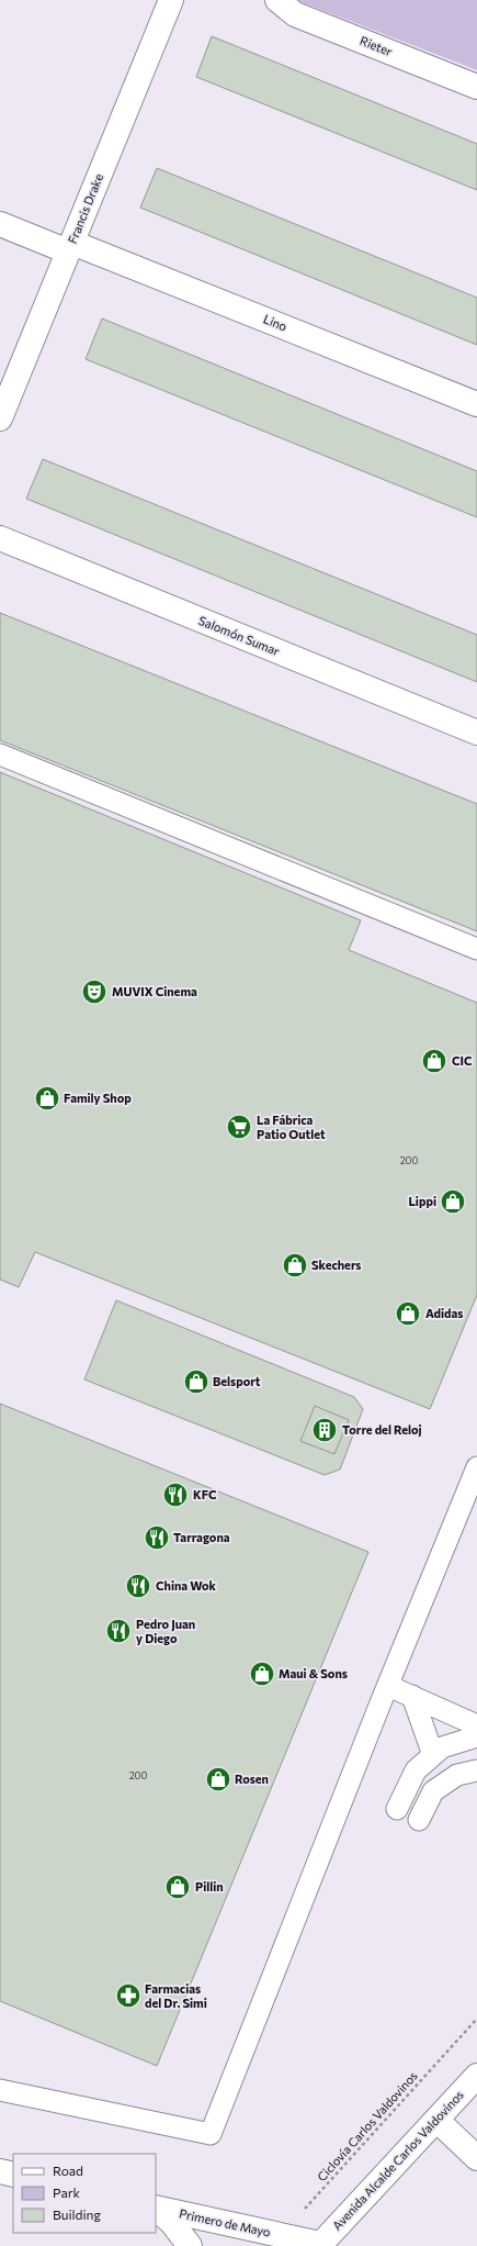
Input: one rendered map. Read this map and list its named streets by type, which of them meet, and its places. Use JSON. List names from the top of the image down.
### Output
{
  "streets": {
    "street": [
      "Rieter",
      "Francis Drake",
      "Lino",
      "Salomón Sumar",
      "Avenida Alcalde Carlos Valdovinos",
      "Primero de Mayo"
    ],
    "path": ["Ciclovía Carlos Valdovinos"]
  },
  "crossings": [
    ["Francis Drake", "Lino"],
    ["Ciclovía Carlos Valdovinos", "Primero de Mayo"],
    ["Avenida Alcalde Carlos Valdovinos", "Primero de Mayo"]
  ],
  "places": {
    "theatre": ["MUVIX Cinema"],
    "shop": [
      "CIC",
      "Family Shop",
      "Lippi",
      "Skechers",
      "Adidas",
      "Belsport",
      "Maui & Sons",
      "Rosen",
      "Pillin"
    ],
    "supermarket": ["La Fábrica Patio Outlet"],
    "building": ["Torre del Reloj"],
    "restaurant": [
      "KFC",
      "Tarragona",
      "China Wok",
      "Pedro Juan y Diego"
    ],
    "pharmacy": ["Farmacias del Dr. Simi"]
  },
  "house_numbers": ["200", "200"],
  "legend": ["Road", "Park", "Building"]
}
